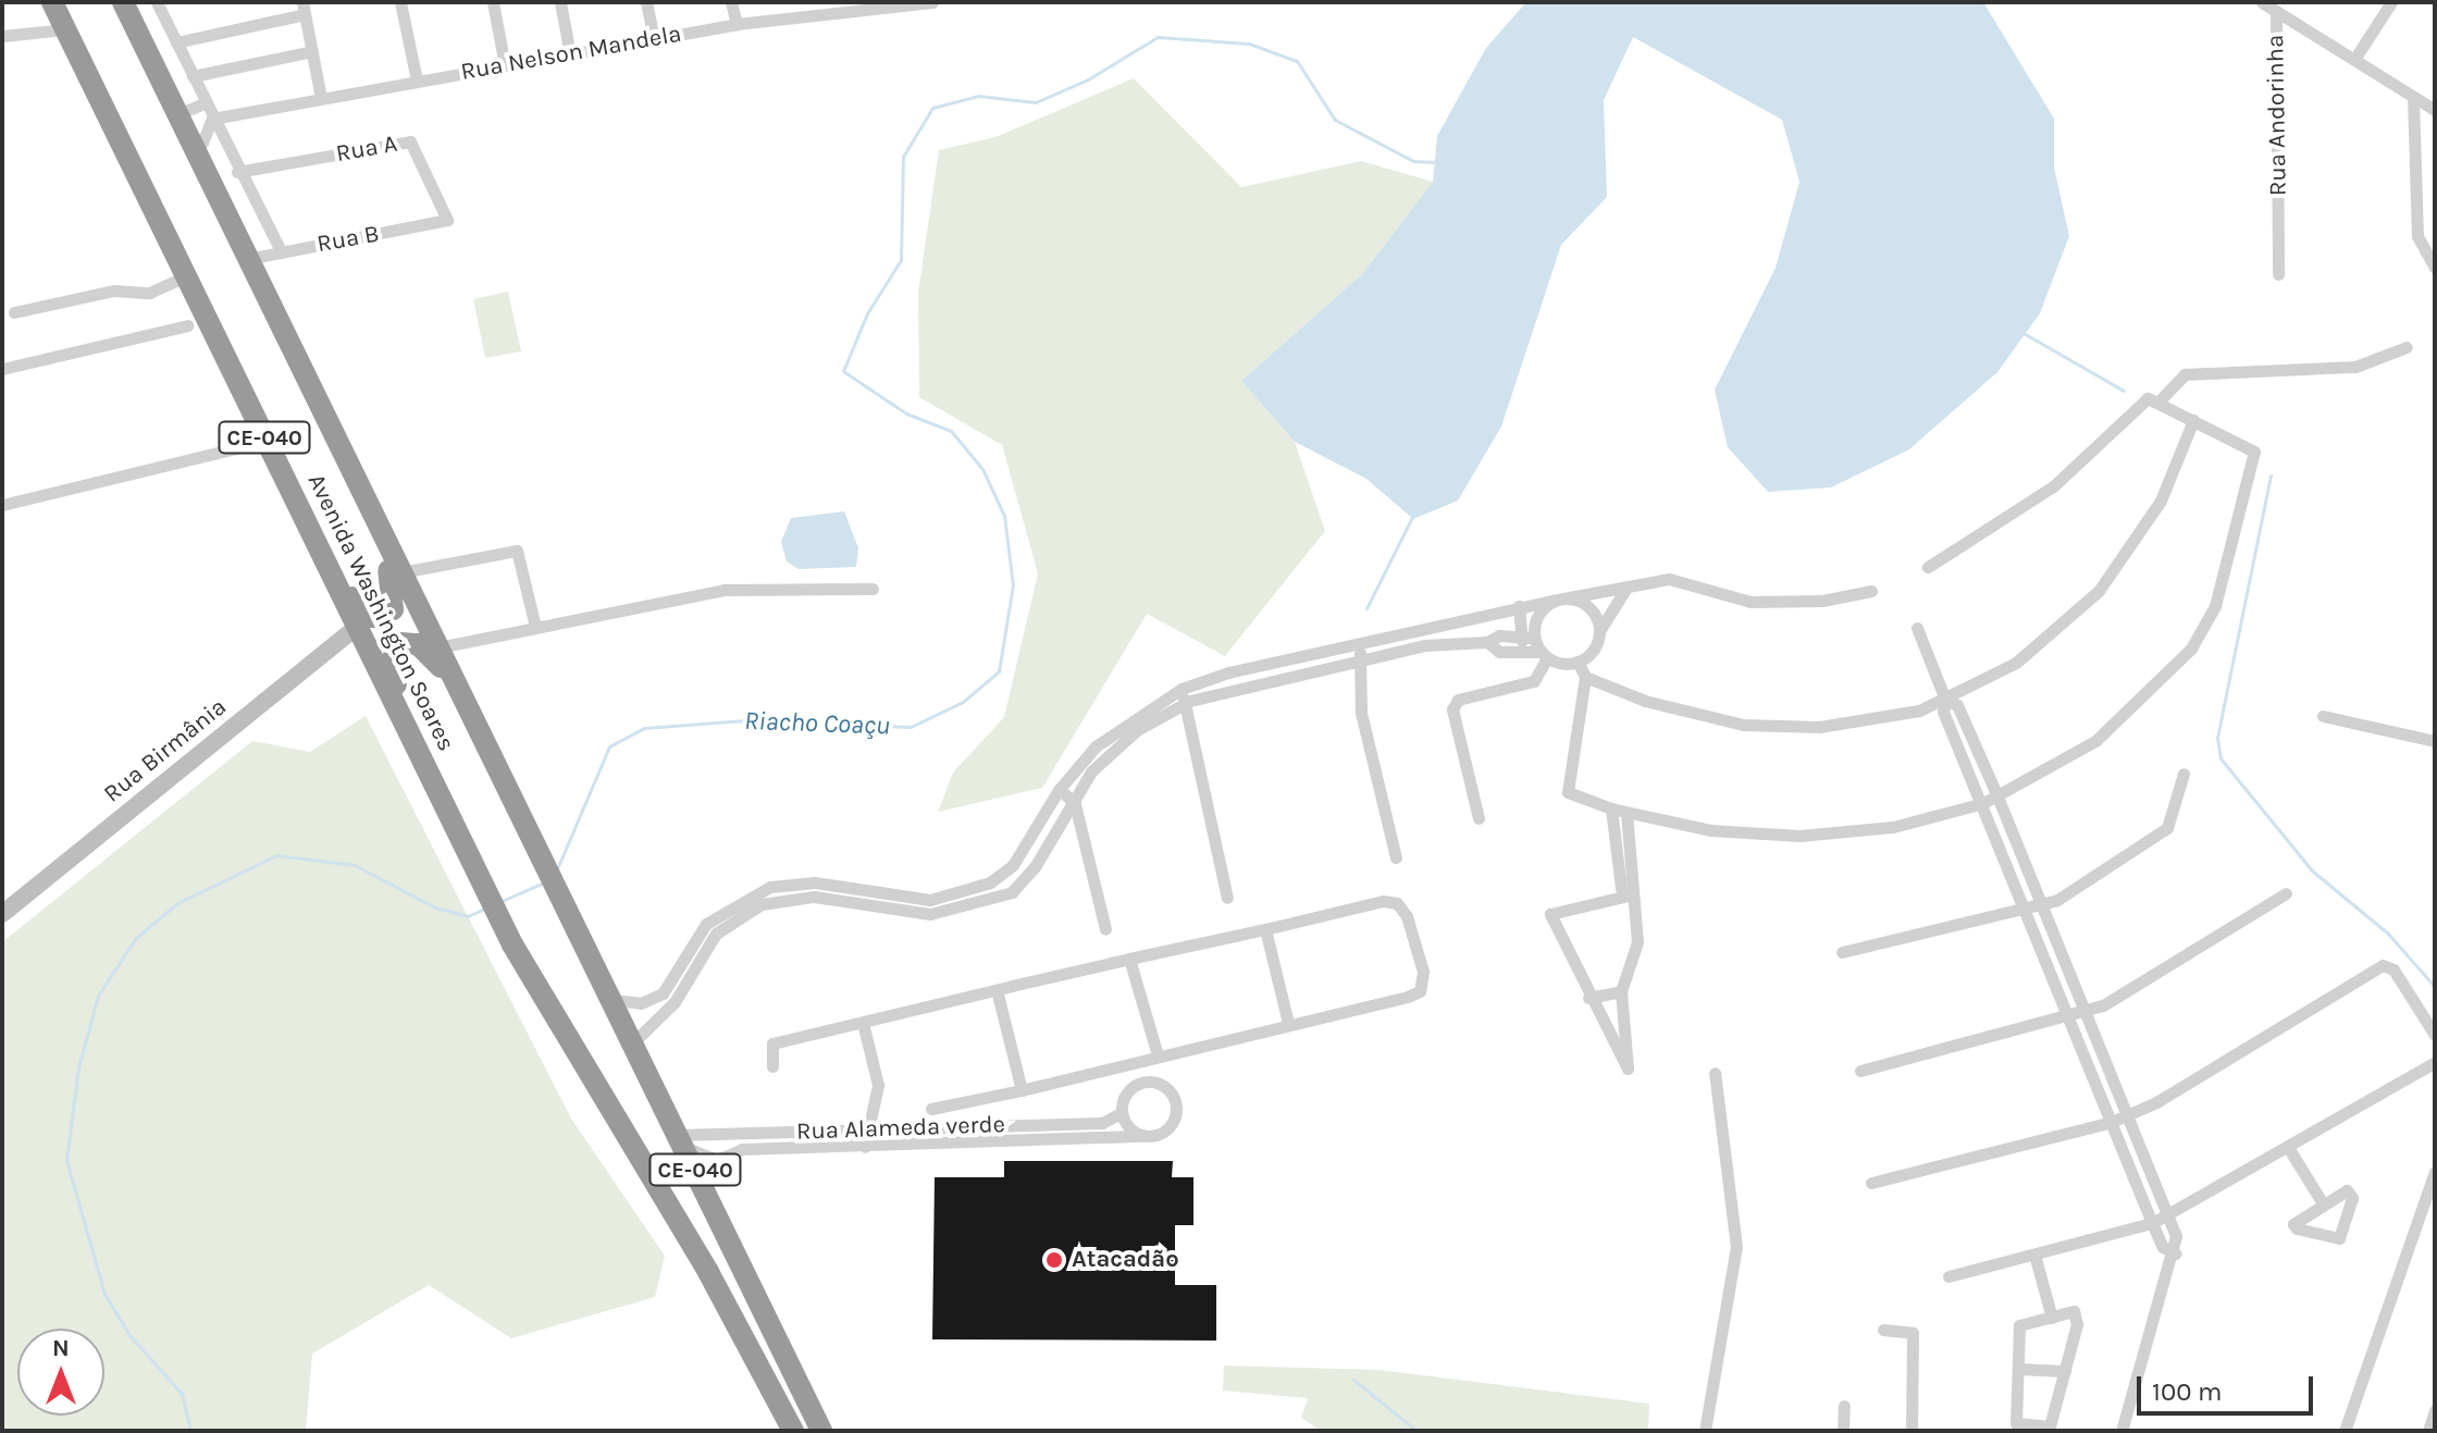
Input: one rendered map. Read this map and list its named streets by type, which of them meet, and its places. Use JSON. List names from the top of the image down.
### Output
{
  "streets": {
    "highway": ["CE-040", "Avenida Washington Soares"],
    "street": [
      "Rua Nelson Mandela",
      "Rua Andorinha",
      "Rua A",
      "Rua B",
      "Rua Birmânia",
      "Rua Alameda verde"
    ]
  },
  "crossings": [
    ["Rua A", "Rua B"],
    ["Rua B", "Avenida Washington Soares"],
    ["CE-040", "Avenida Washington Soares"],
    ["CE-040", "Rua Alameda verde"],
    ["Avenida Washington Soares", "Rua Birmânia"]
  ],
  "water": ["Riacho Coaçu"],
  "places": ["Atacadão"],
  "scale_bar": "100 m",
  "north": "top"
}
